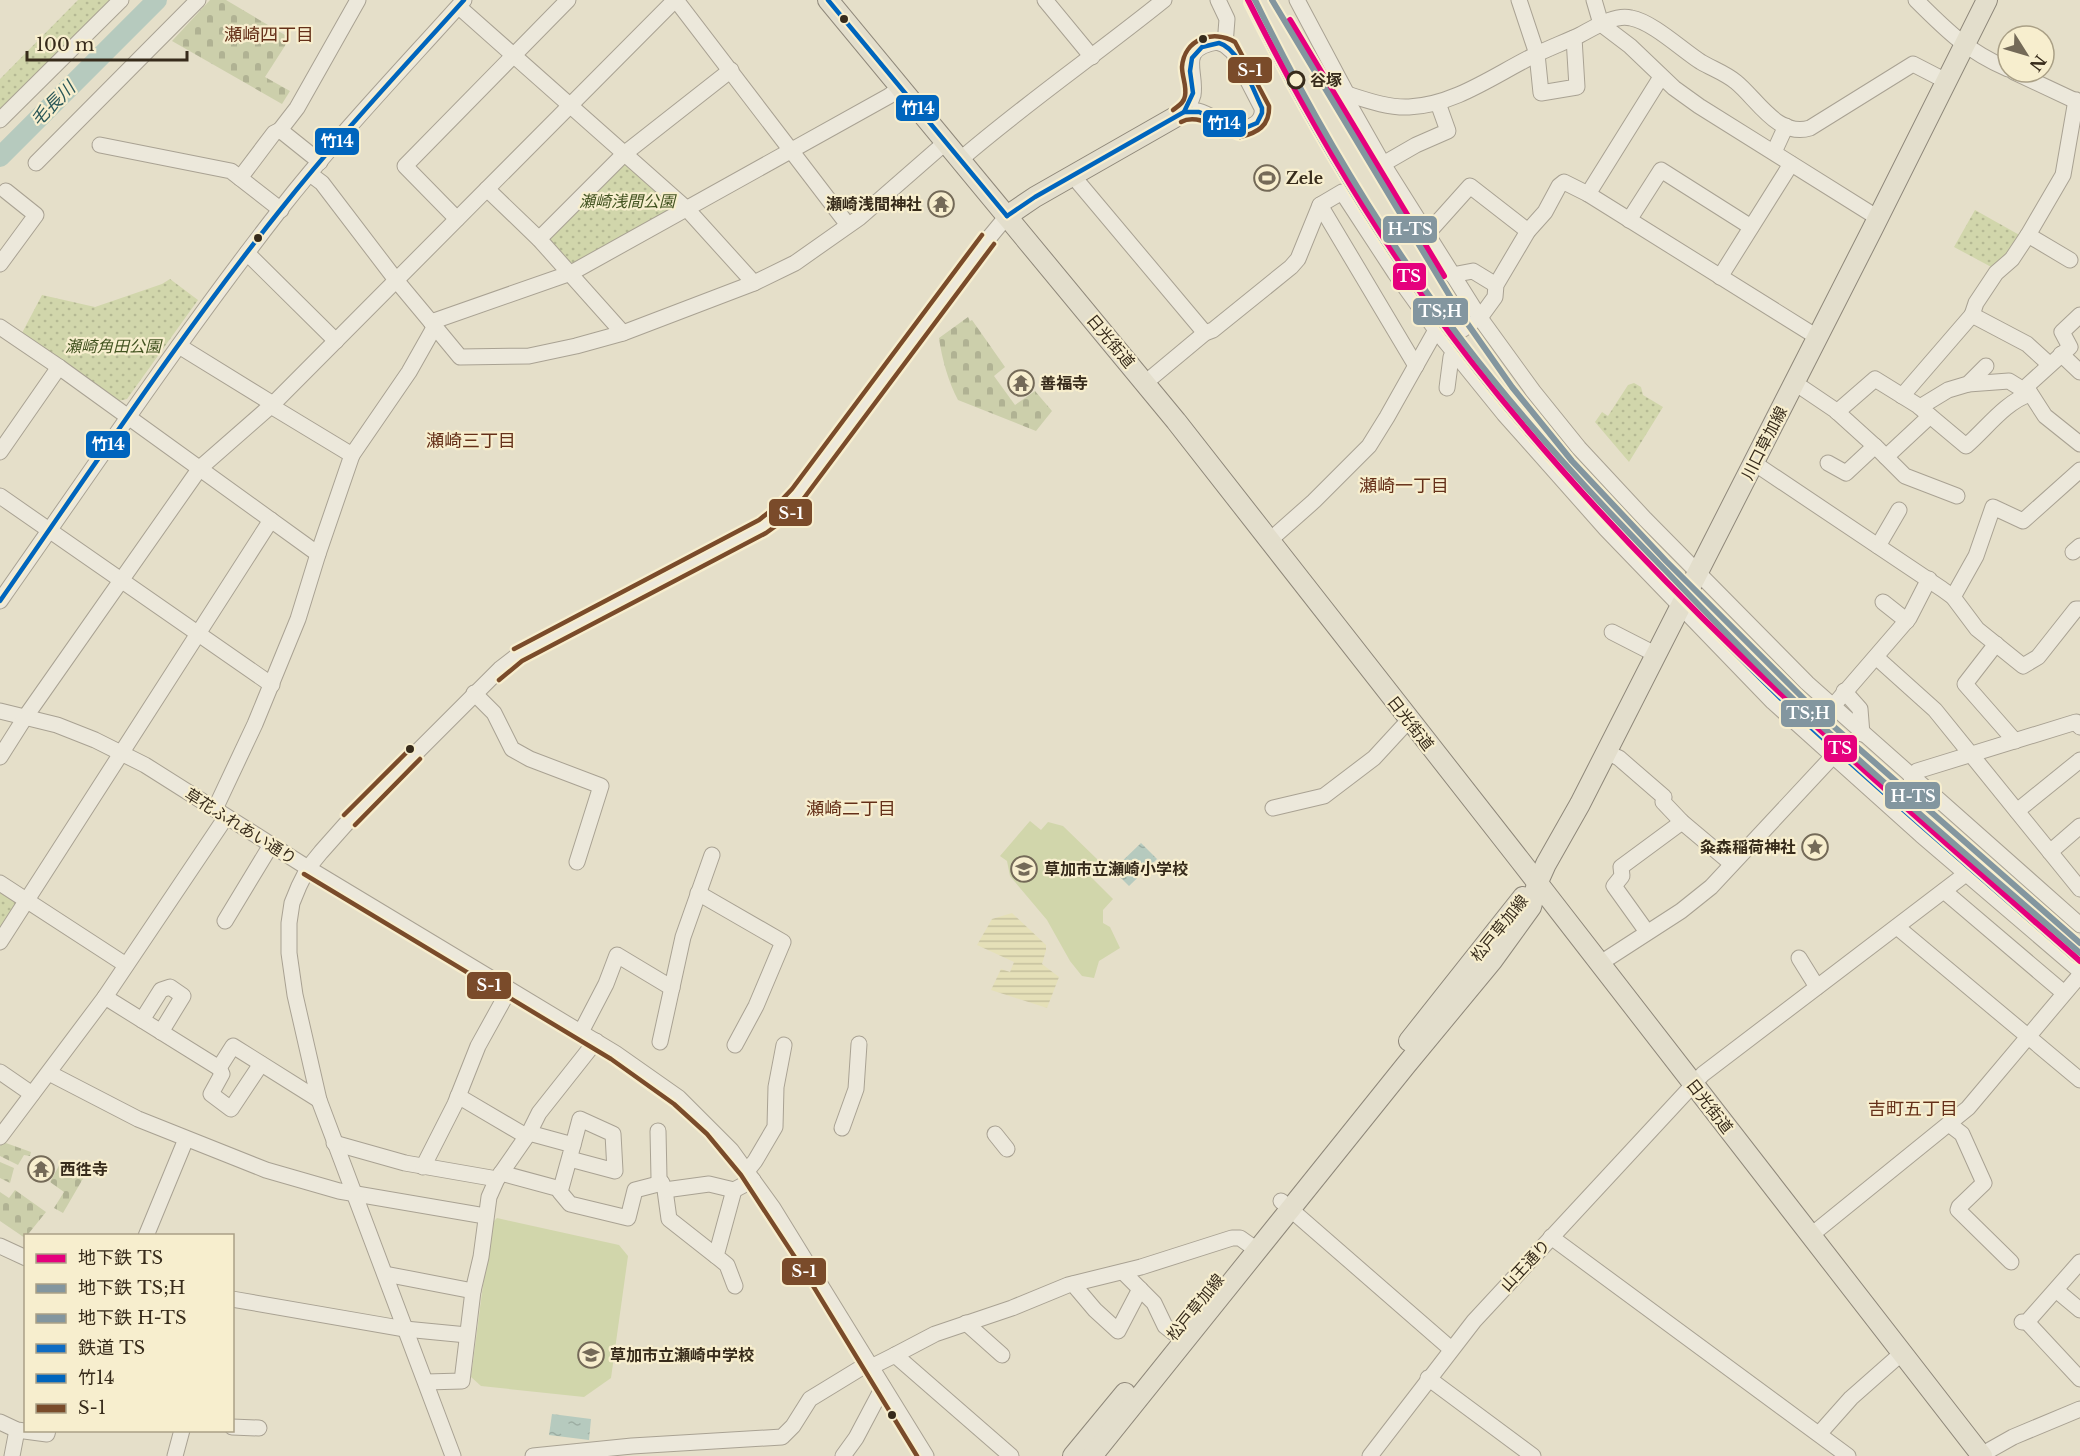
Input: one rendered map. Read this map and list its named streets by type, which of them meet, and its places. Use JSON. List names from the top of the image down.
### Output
{
  "streets": {
    "main road": ["日光街道", "川口草加線", "松戸草加線"],
    "street": ["草花ふれあい通り", "山王通り"]
  },
  "crossings": [
    ["日光街道", "川口草加線"],
    ["日光街道", "松戸草加線"],
    ["日光街道", "山王通り"],
    ["川口草加線", "松戸草加線"]
  ],
  "districts": [
    "瀬崎四丁目",
    "瀬崎三丁目",
    "瀬崎一丁目",
    "瀬崎二丁目",
    "吉町五丁目"
  ],
  "water": ["毛長川"],
  "parks": ["瀬崎浅間公園", "瀬崎角田公園"],
  "places": {
    "other": ["谷塚"],
    "sports": ["Zele"],
    "temple": ["瀬崎浅間神社", "善福寺", "西徃寺"],
    "place": ["粂森稲荷神社"],
    "school or university": ["草加市立瀬崎小学校", "草加市立瀬崎中学校"]
  },
  "lines": [
    "metro line TS",
    "metro line TS;H",
    "metro line H-TS",
    "transit line 竹14",
    "rail line TS",
    "transit line S-1"
  ],
  "legend": [
    "地下鉄 TS",
    "地下鉄 TS;H",
    "地下鉄 H-TS",
    "鉄道 TS",
    "竹14",
    "S-1"
  ],
  "scale_bar": "100 m",
  "north": "bottom right"
}
